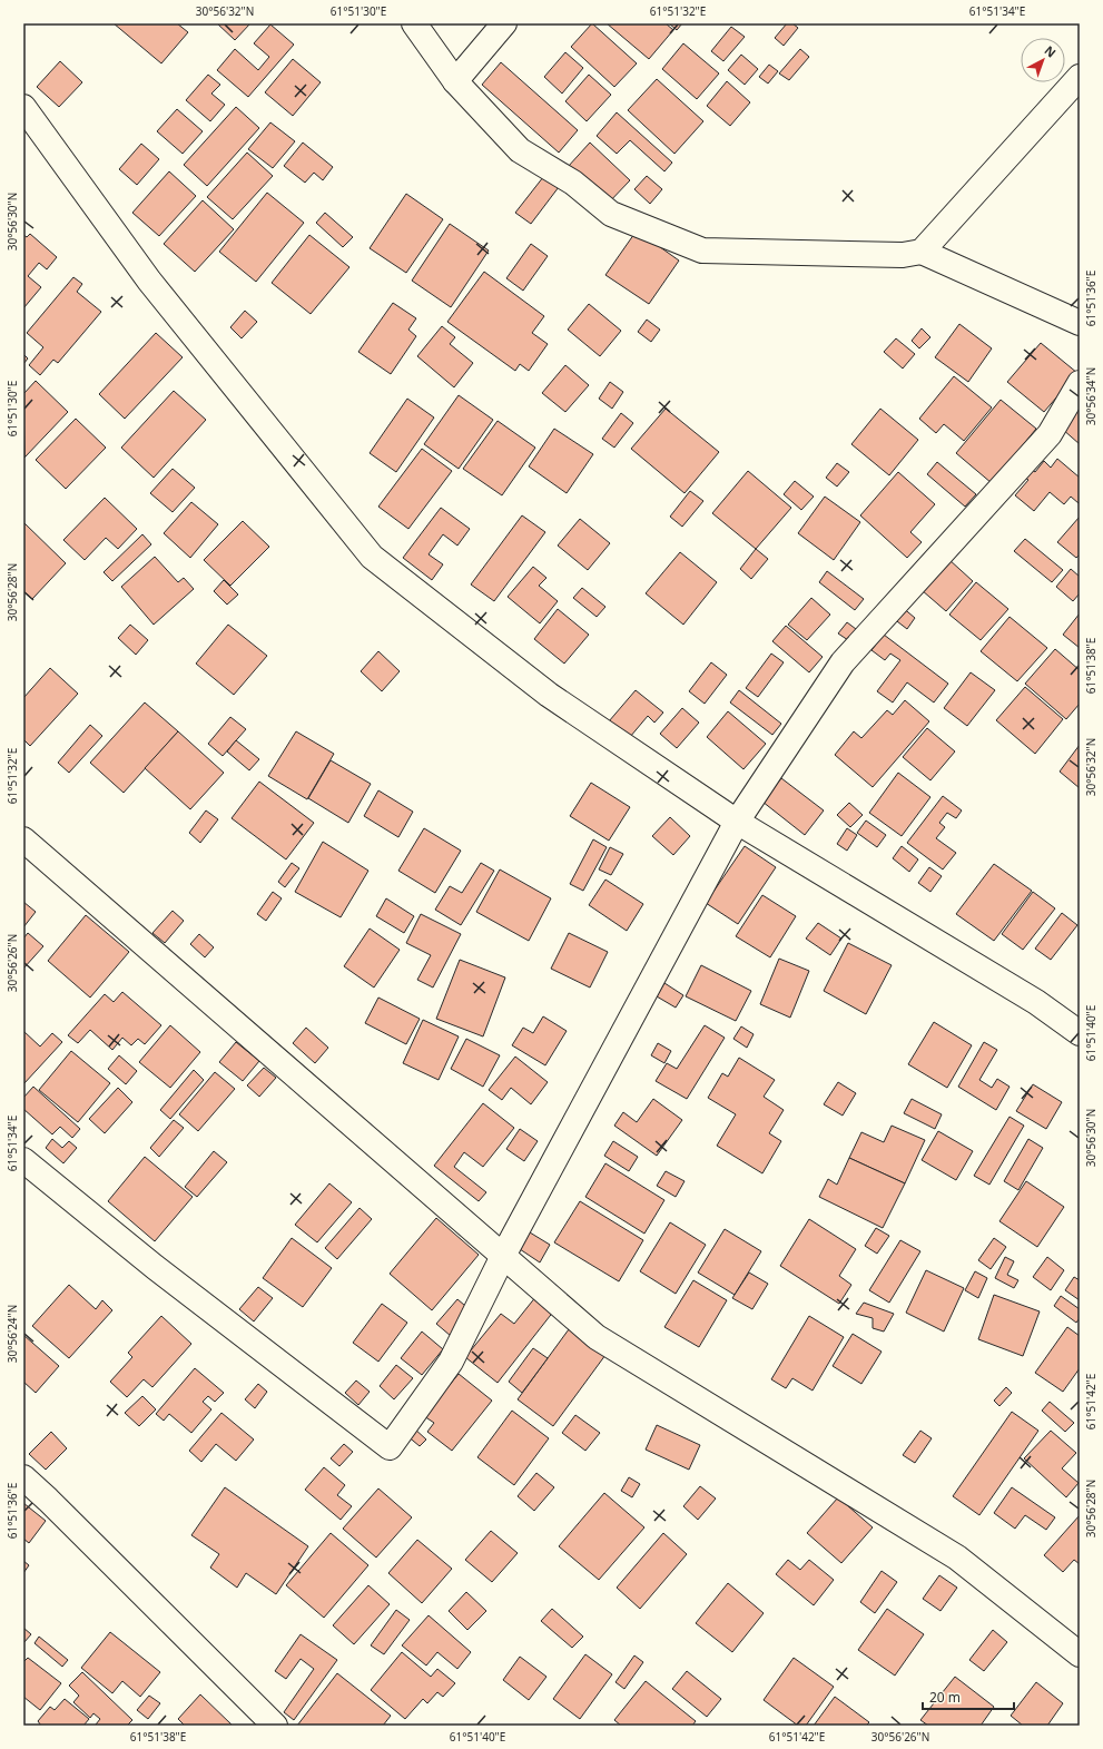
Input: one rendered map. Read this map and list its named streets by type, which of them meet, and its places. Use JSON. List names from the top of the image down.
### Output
{
  "scale_bar": "20 m",
  "north": "top right",
  "coordinates": [
    "30°56'32\"N",
    "61°51'30\"E",
    "61°51'32\"E",
    "61°51'34\"E",
    "30°56'30\"N",
    "61°51'36\"E",
    "30°56'34\"N",
    "30°56'28\"N",
    "61°51'38\"E",
    "30°56'26\"N",
    "61°51'40\"E",
    "30°56'24\"N",
    "61°51'42\"E"
  ]
}
